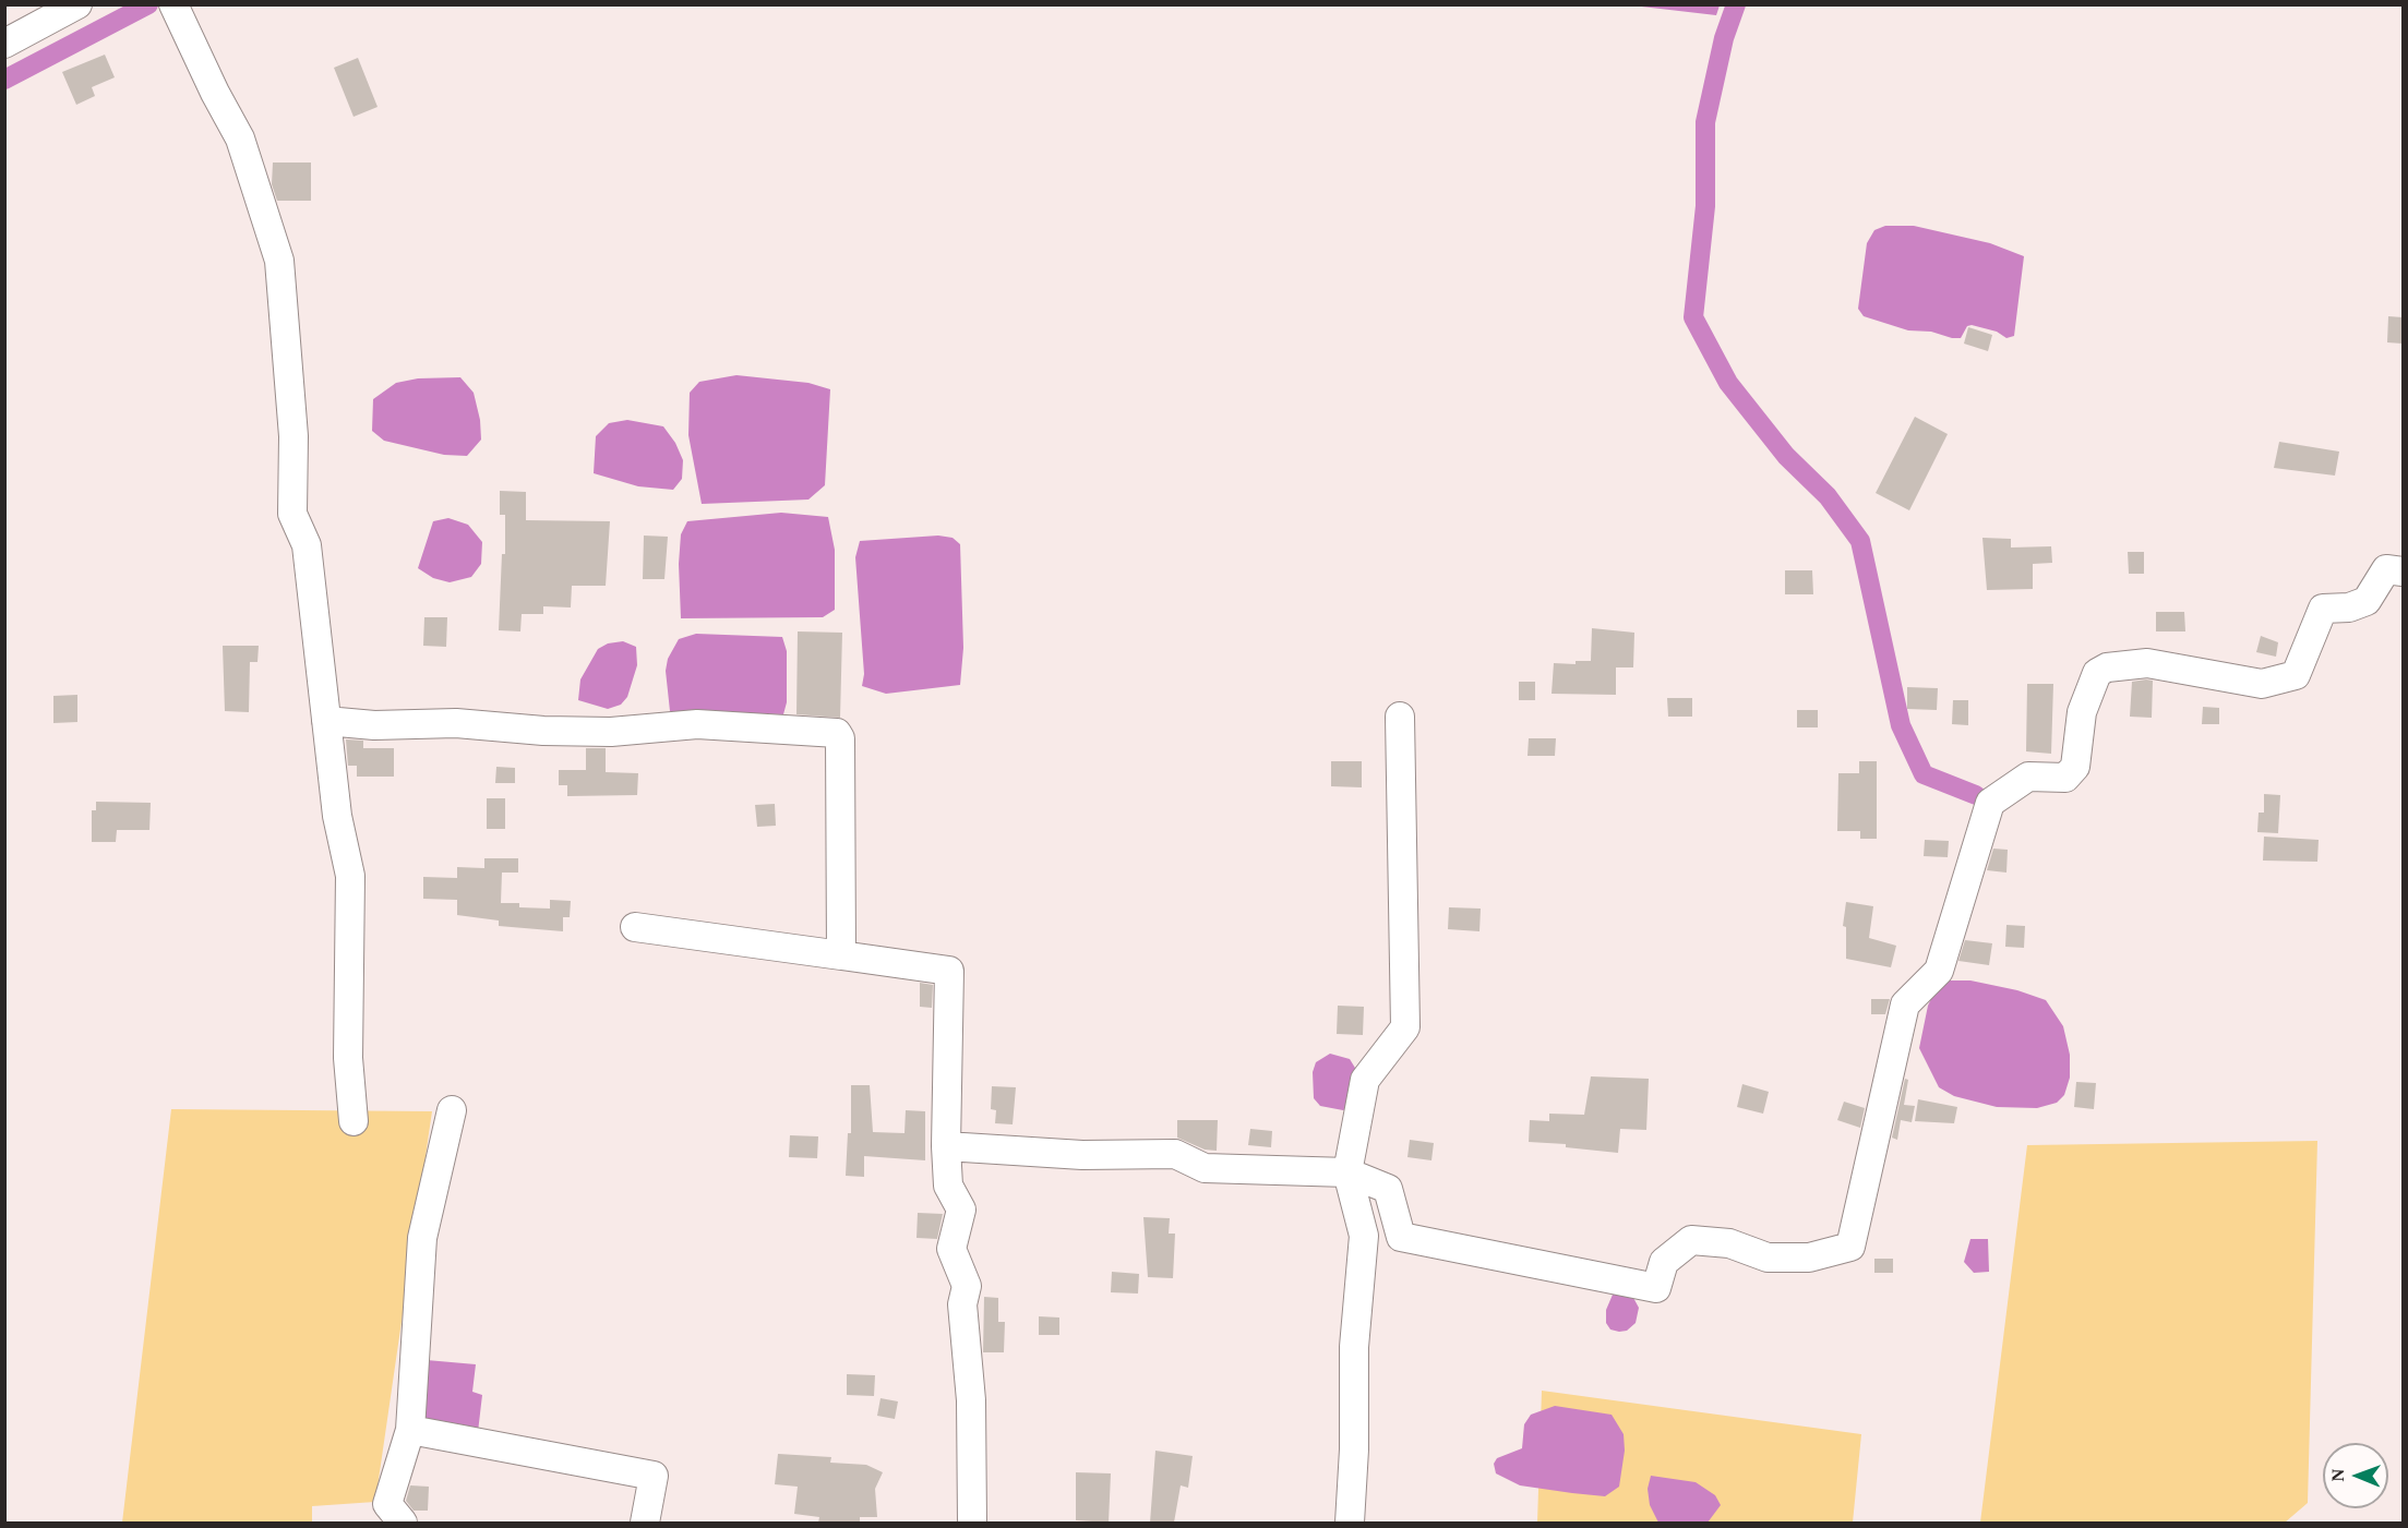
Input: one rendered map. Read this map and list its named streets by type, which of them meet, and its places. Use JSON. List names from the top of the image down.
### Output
{
  "north": "left"
}
